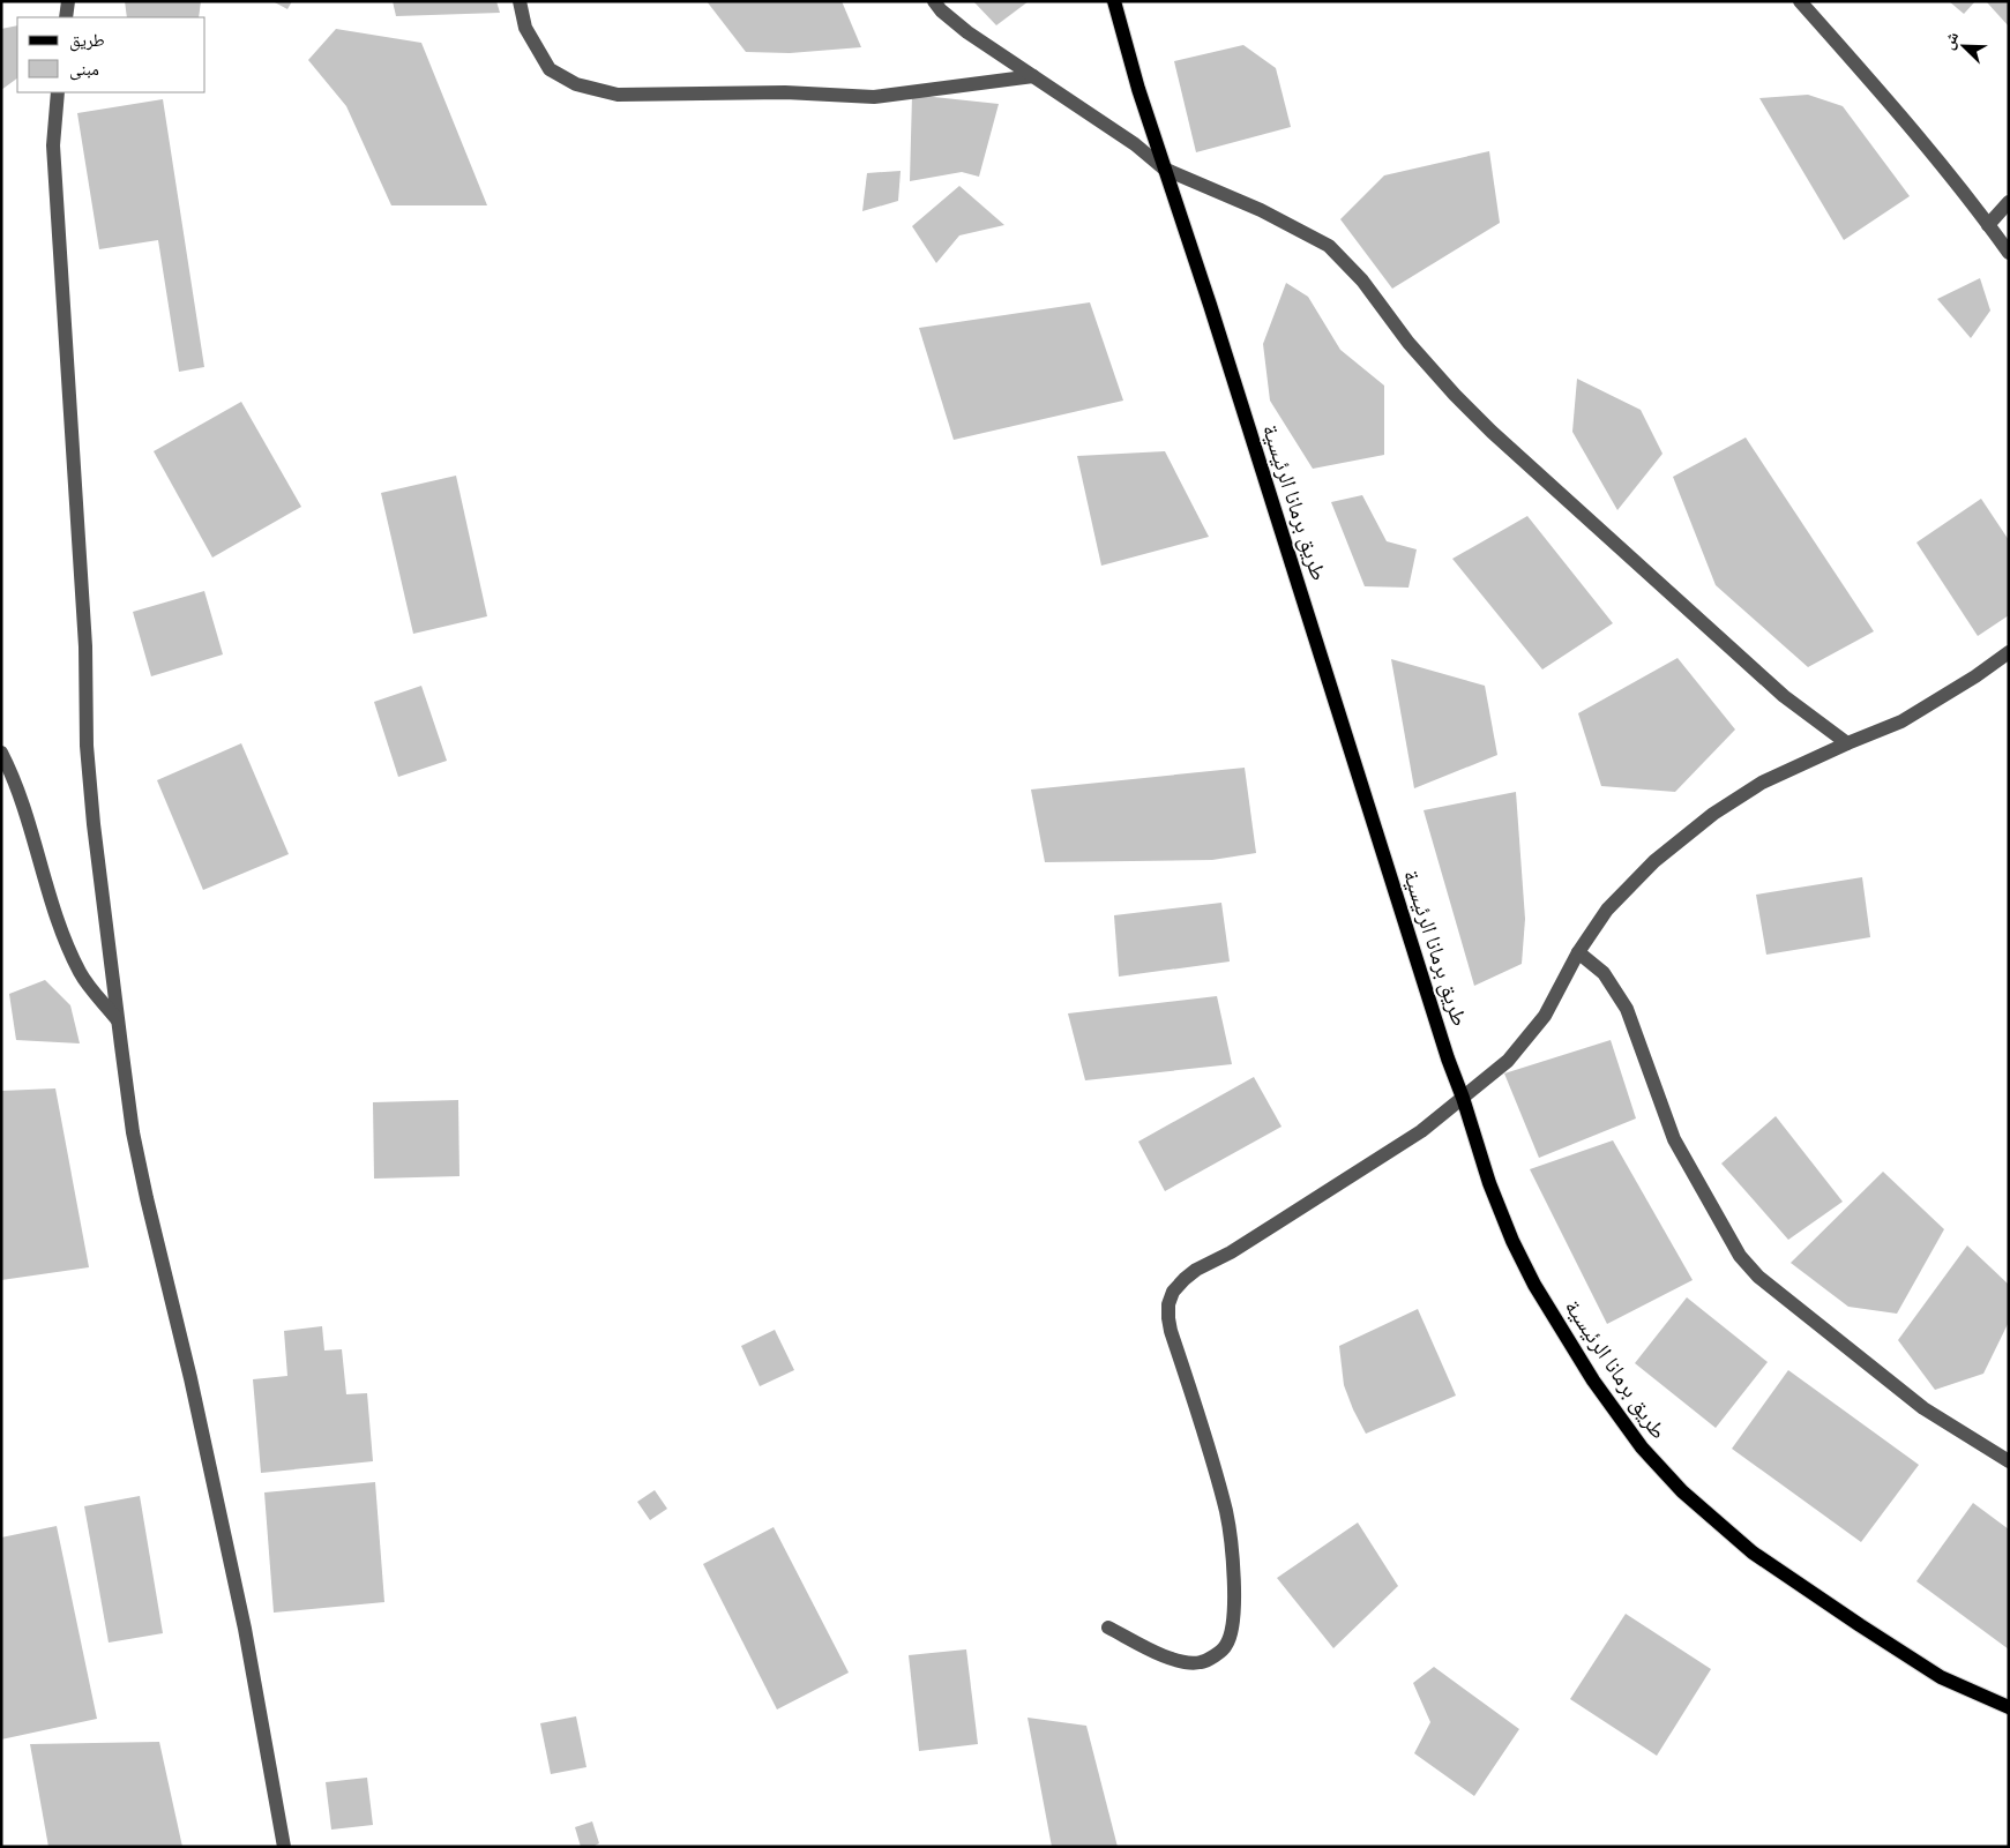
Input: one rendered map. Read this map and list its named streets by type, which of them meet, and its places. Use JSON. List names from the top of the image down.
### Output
{
  "streets": {
    "main road": ["طريق برمانا الرئيسية"]
  },
  "legend": ["طريق", "مبنى"],
  "north": "top left"
}
